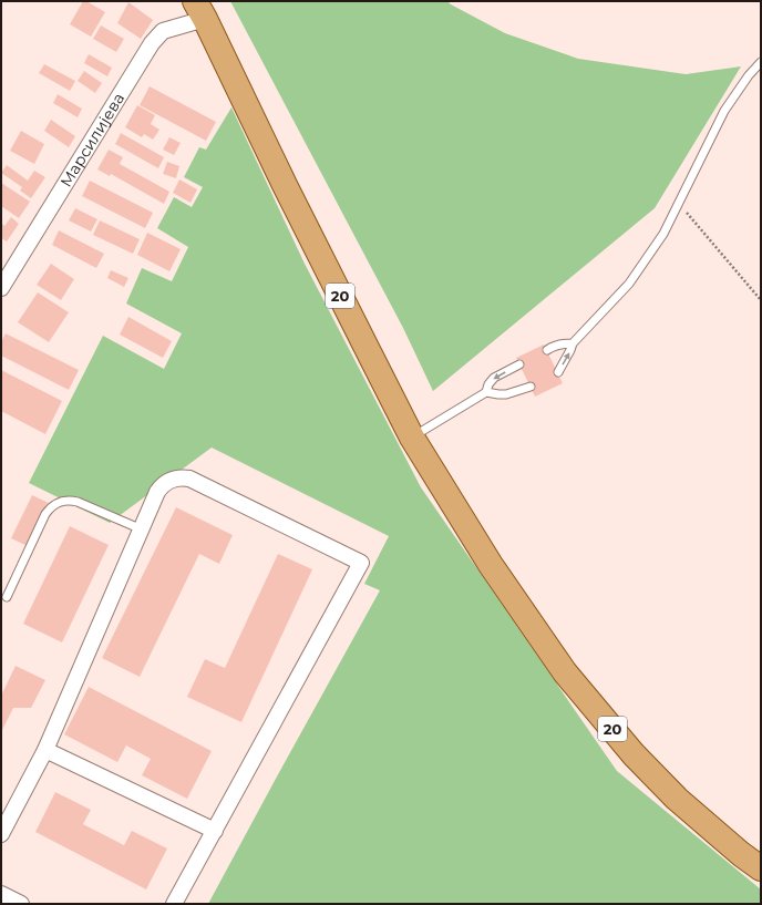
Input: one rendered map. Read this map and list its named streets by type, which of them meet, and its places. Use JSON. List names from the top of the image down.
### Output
{
  "streets": {
    "main road": ["20"],
    "street": ["Марсилијева"]
  },
  "crossings": [
    ["Марсилијева", "20"]
  ]
}
